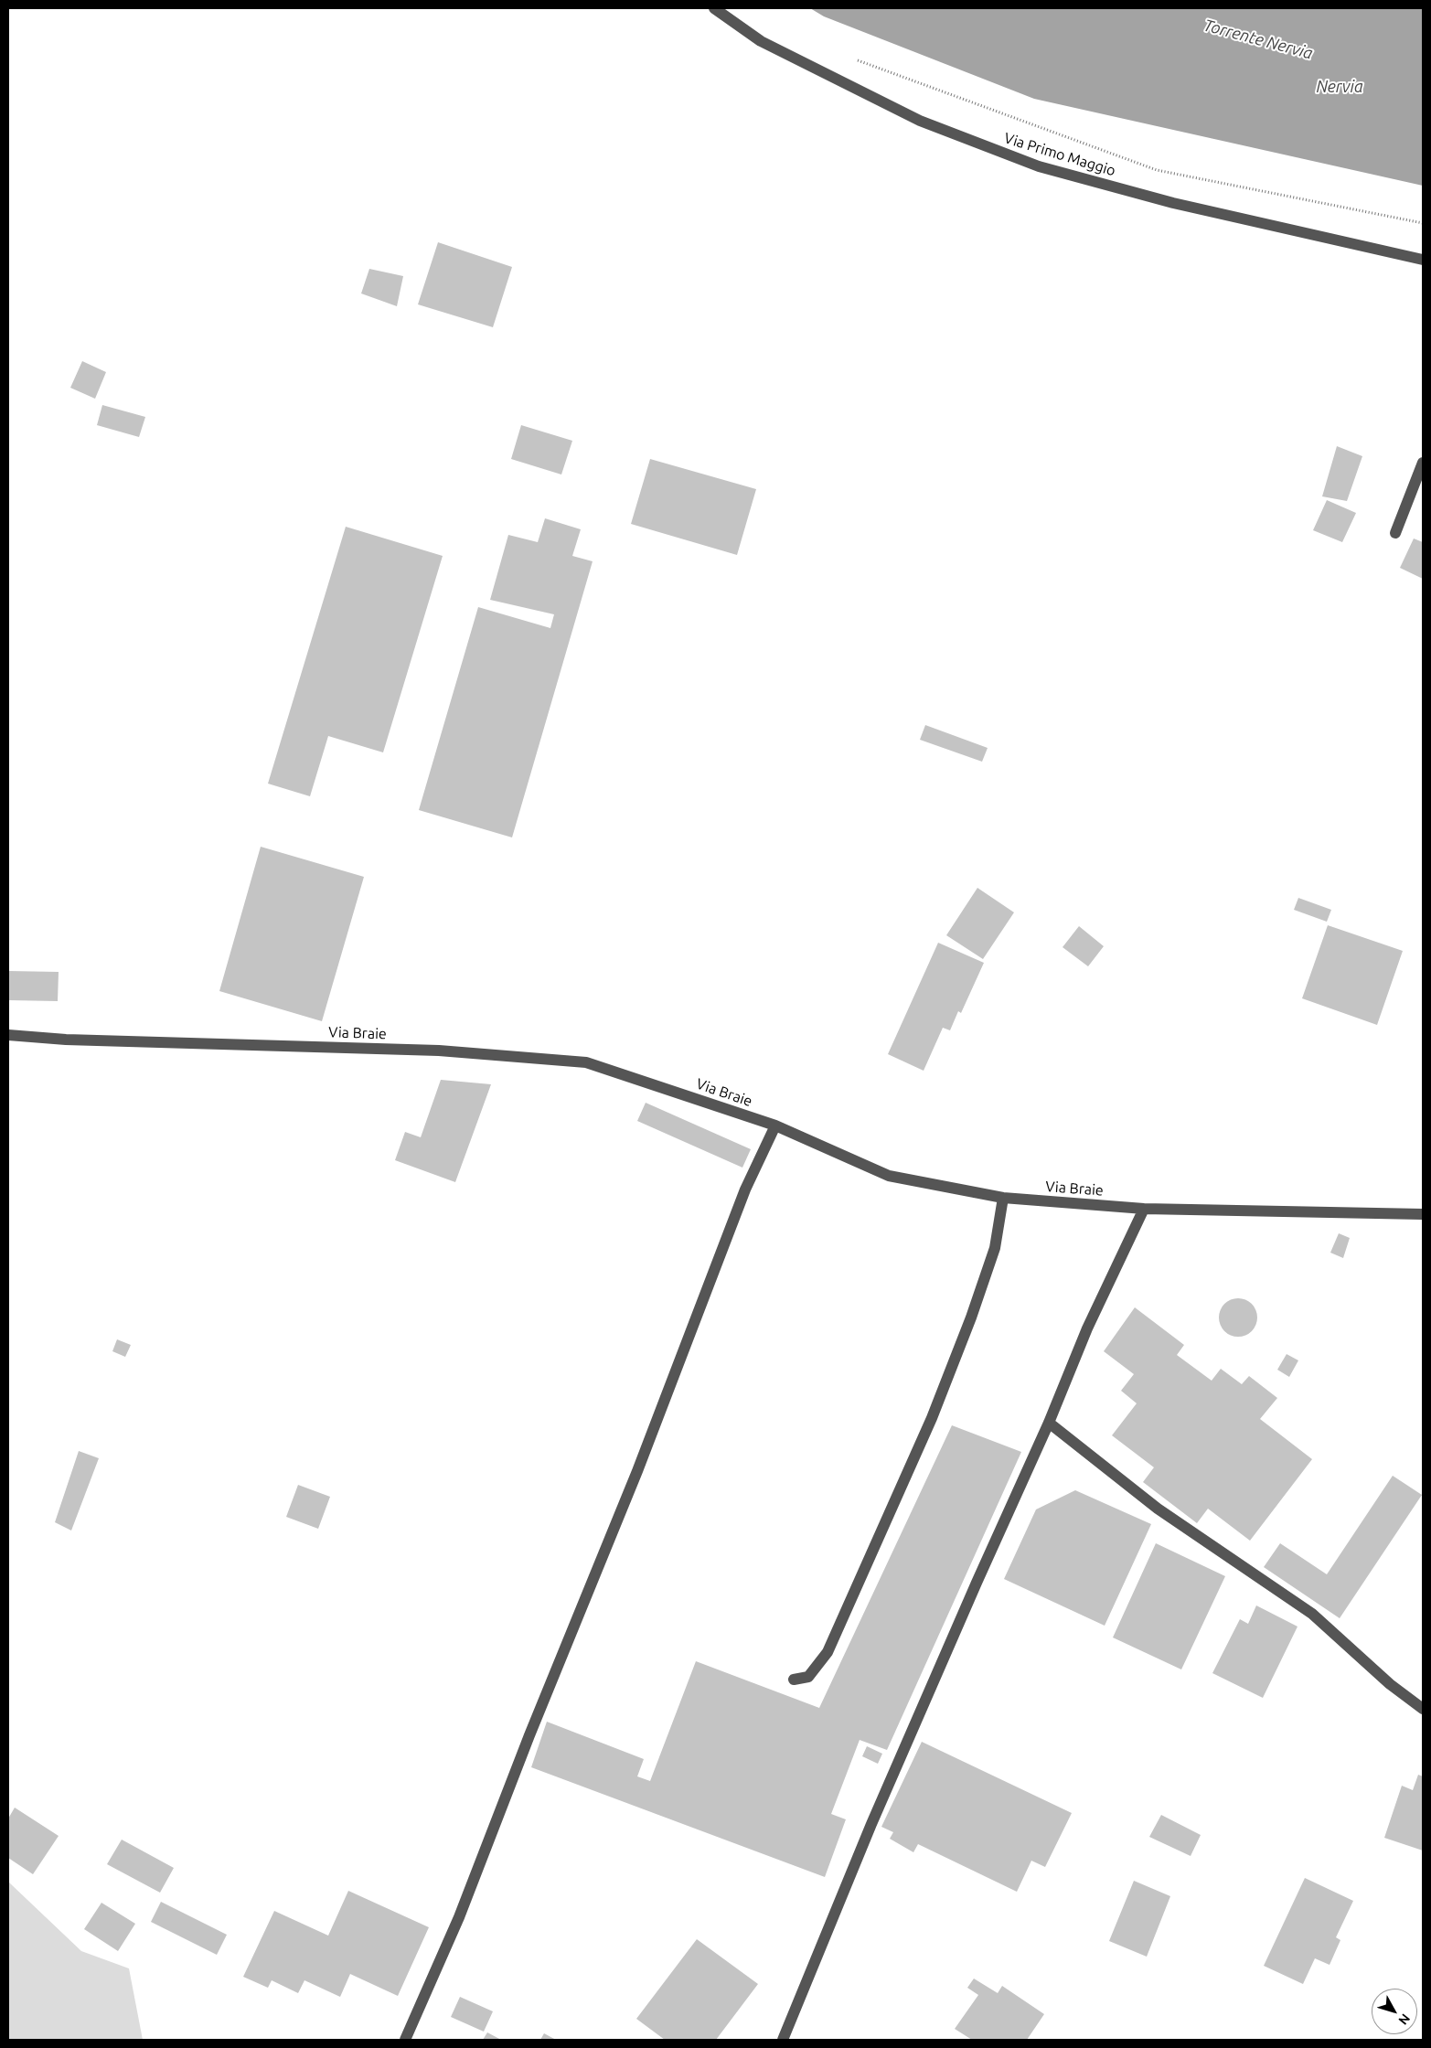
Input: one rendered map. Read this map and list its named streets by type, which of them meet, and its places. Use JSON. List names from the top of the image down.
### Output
{
  "streets": {
    "street": ["Via Primo Maggio", "Via Braie"]
  },
  "water": ["Torrente Nervia", "Nervia"],
  "north": "bottom right"
}
